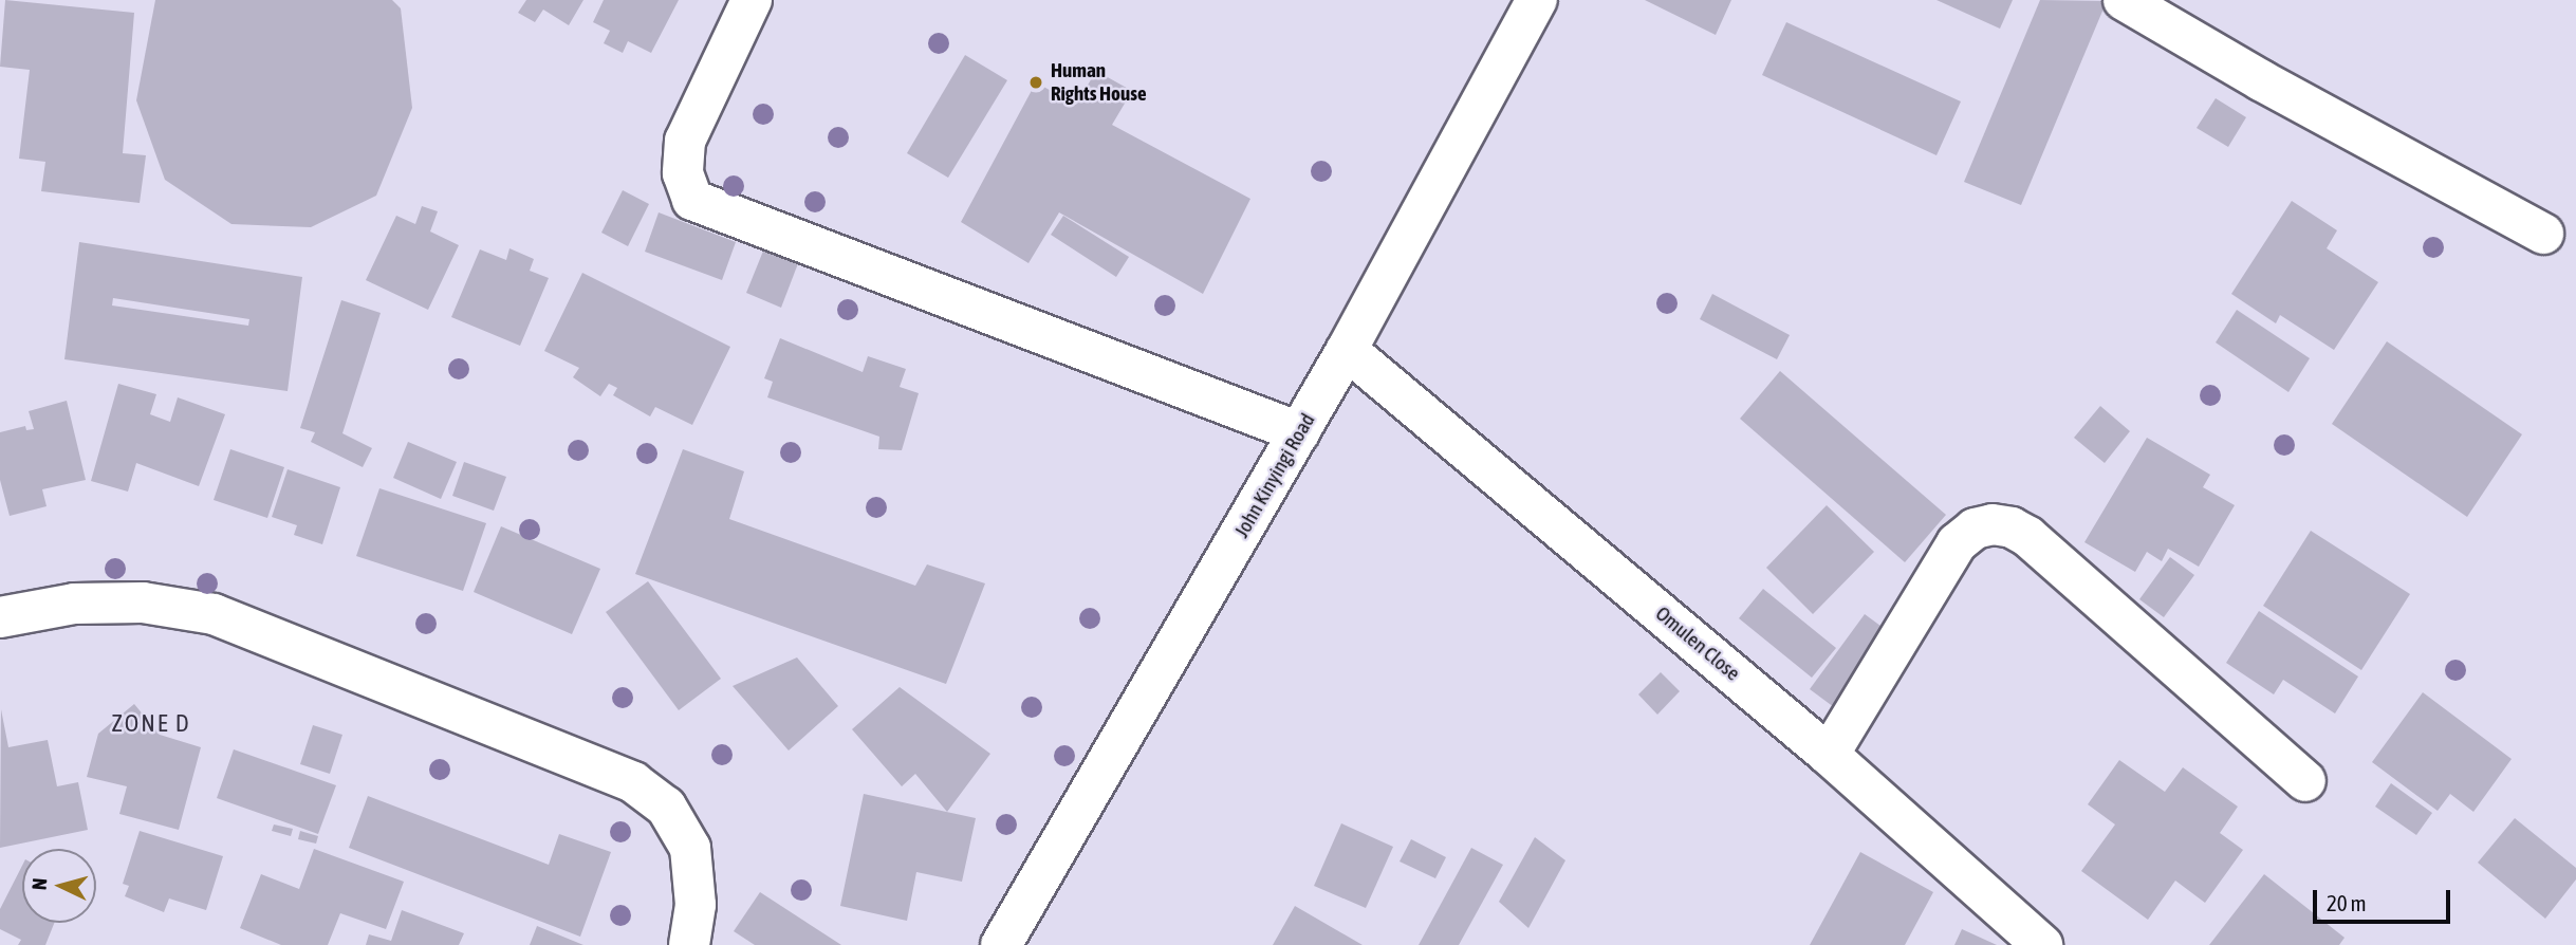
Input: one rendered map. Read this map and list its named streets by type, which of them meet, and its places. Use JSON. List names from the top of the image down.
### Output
{
  "streets": {
    "street": ["John Kinyingi Road", "Omulen Close"]
  },
  "crossings": [
    ["John Kinyingi Road", "Omulen Close"]
  ],
  "districts": ["ZONE D"],
  "places": ["Human Rights House"],
  "scale_bar": "20 m",
  "north": "left"
}
